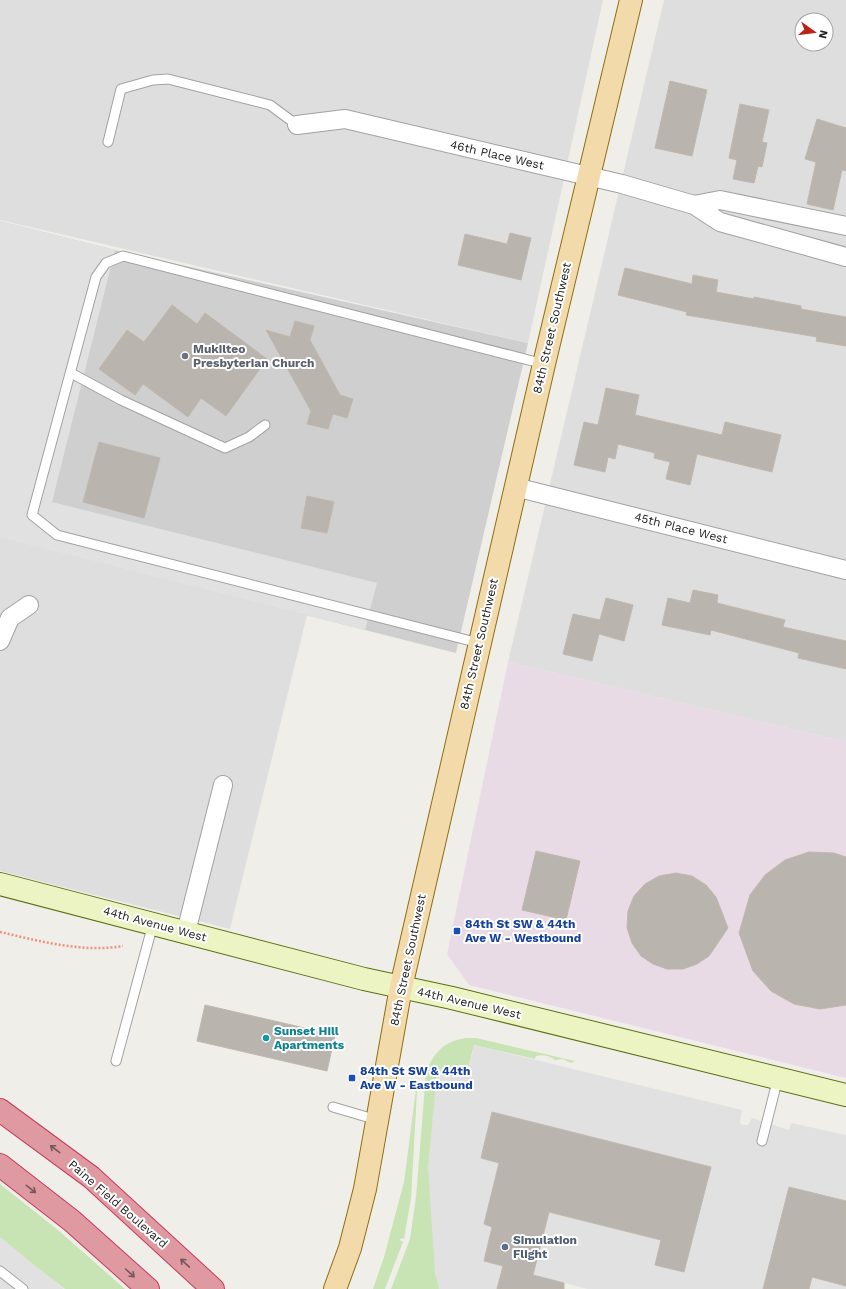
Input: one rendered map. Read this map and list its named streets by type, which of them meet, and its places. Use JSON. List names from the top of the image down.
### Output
{
  "streets": {
    "highway": ["Paine Field Boulevard"],
    "main road": ["84th Street Southwest"],
    "street": ["46th Place West", "45th Place West", "44th Avenue West"]
  },
  "crossings": [
    ["46th Place West", "84th Street Southwest"],
    ["84th Street Southwest", "45th Place West"],
    ["84th Street Southwest", "44th Avenue West"]
  ],
  "places": {
    "other": ["Mukilteo Presbyterian Church", "Sunset Hill Apartments", "Simulation Flight"],
    "transit": ["84th St SW & 44th Ave W - Westbound", "84th St SW & 44th Ave W - Eastbound"]
  },
  "north": "right"
}
